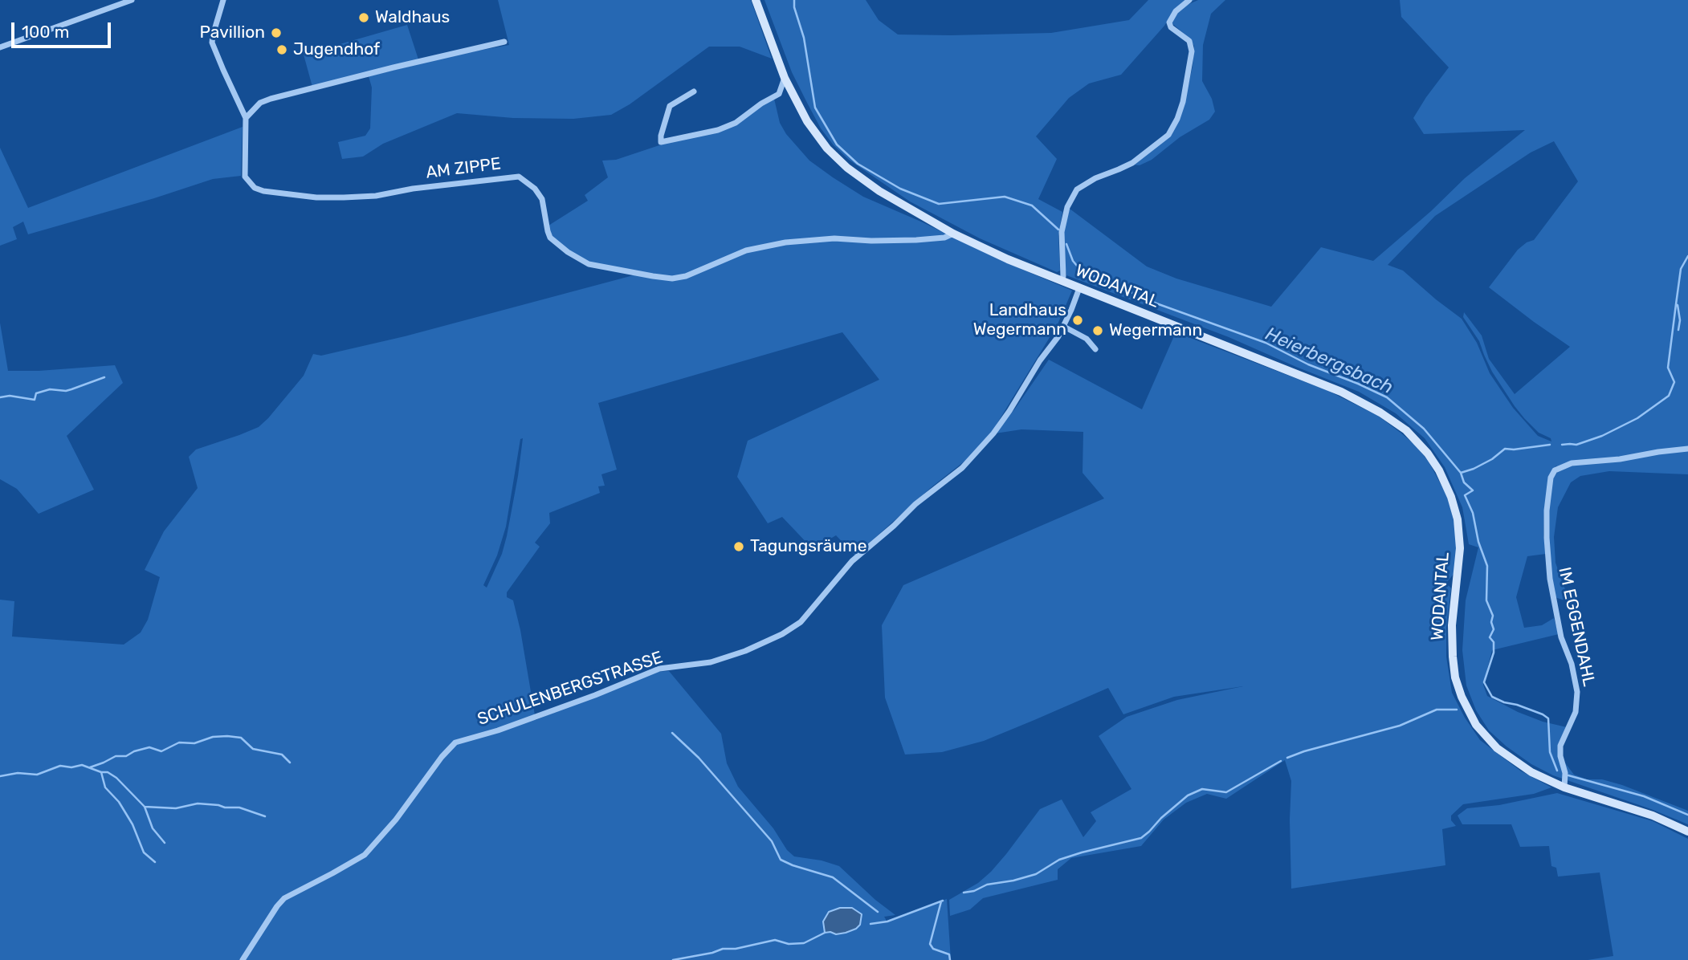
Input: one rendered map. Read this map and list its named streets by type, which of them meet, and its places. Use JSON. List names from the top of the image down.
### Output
{
  "streets": {
    "main road": ["WODANTAL"],
    "street": ["AM ZIPPE", "IM EGGENDAHL", "SCHULENBERGSTRASSE"]
  },
  "crossings": [
    ["AM ZIPPE", "WODANTAL"],
    ["WODANTAL", "IM EGGENDAHL"],
    ["WODANTAL", "SCHULENBERGSTRASSE"]
  ],
  "water": ["Heierbergsbach"],
  "places": [
    "Waldhaus",
    "Pavillion",
    "Jugendhof",
    "Landhaus Wegermann",
    "Wegermann",
    "Tagungsräume"
  ],
  "scale_bar": "100 m"
}
